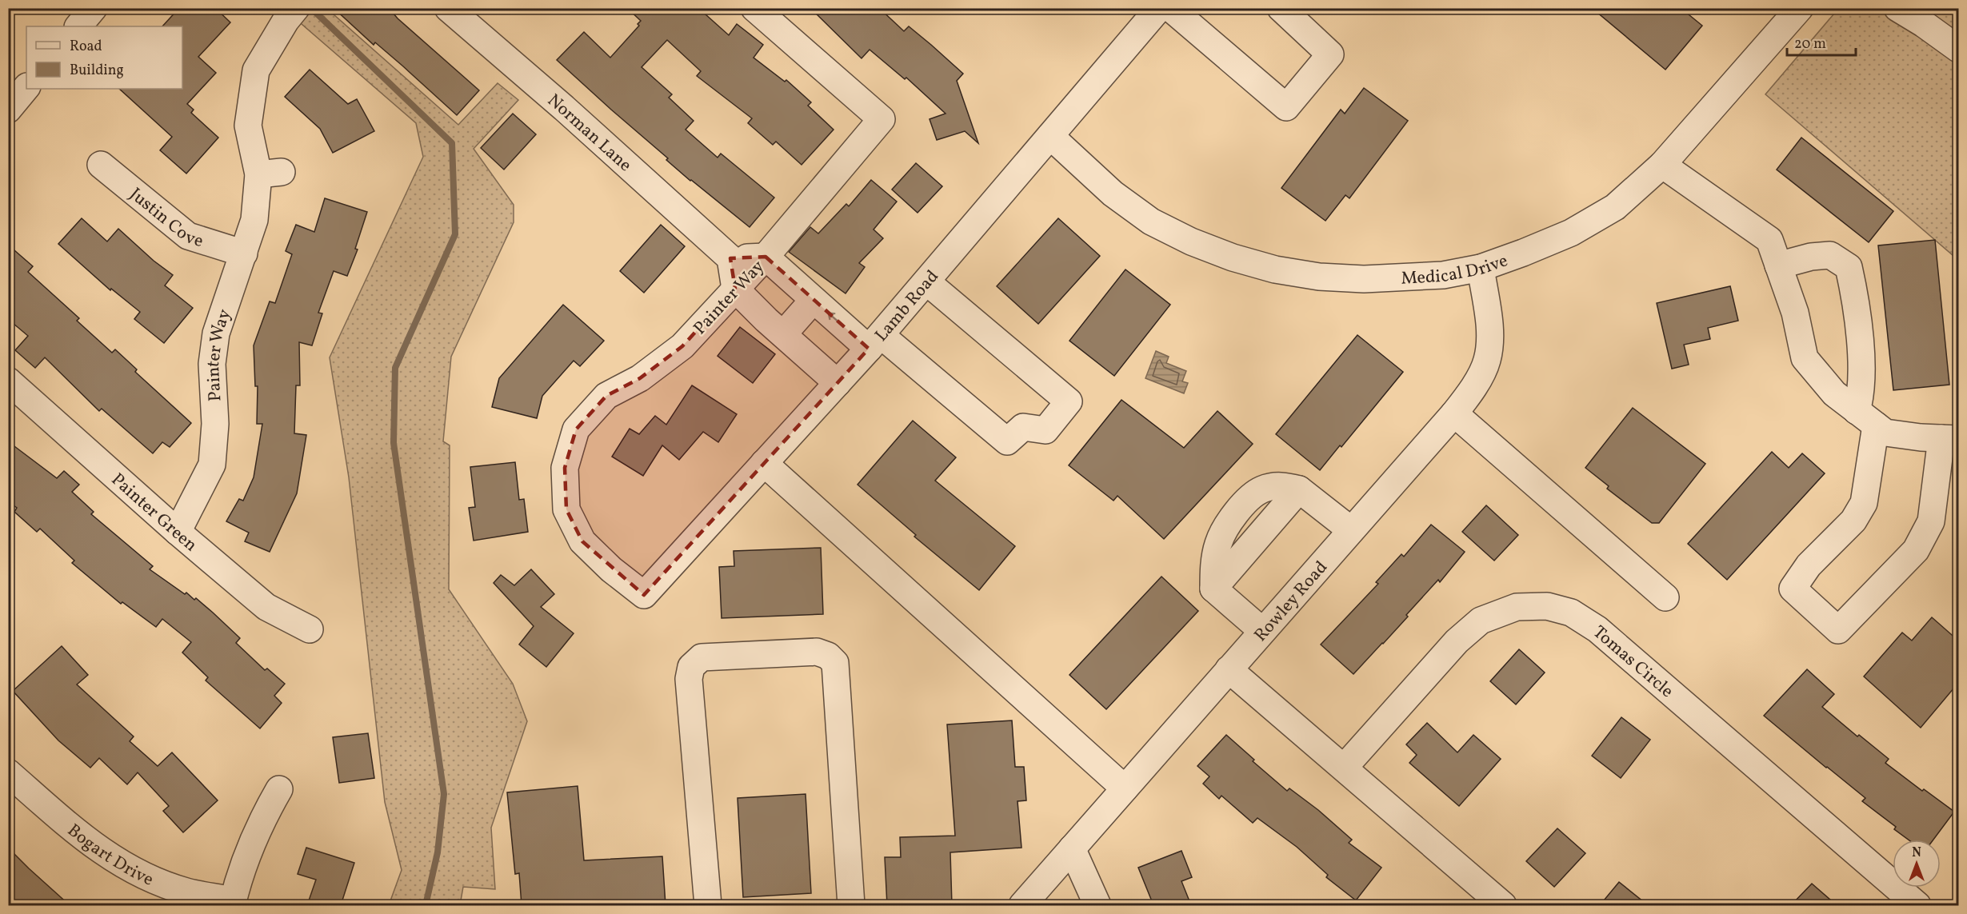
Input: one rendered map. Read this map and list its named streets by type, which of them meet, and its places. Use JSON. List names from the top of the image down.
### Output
{
  "streets": {
    "street": [
      "Norman Lane",
      "Justin Cove",
      "Medical Drive",
      "Painter Way",
      "Lamb Road",
      "Painter Green",
      "Rowley Road",
      "Tomas Circle",
      "Bogart Drive"
    ]
  },
  "crossings": [
    ["Justin Cove", "Painter Way"],
    ["Medical Drive", "Lamb Road"],
    ["Medical Drive", "Rowley Road"],
    ["Painter Way", "Lamb Road"],
    ["Painter Way", "Painter Green"]
  ],
  "legend": ["Road", "Building"],
  "scale_bar": "20 m",
  "north": "top"
}
